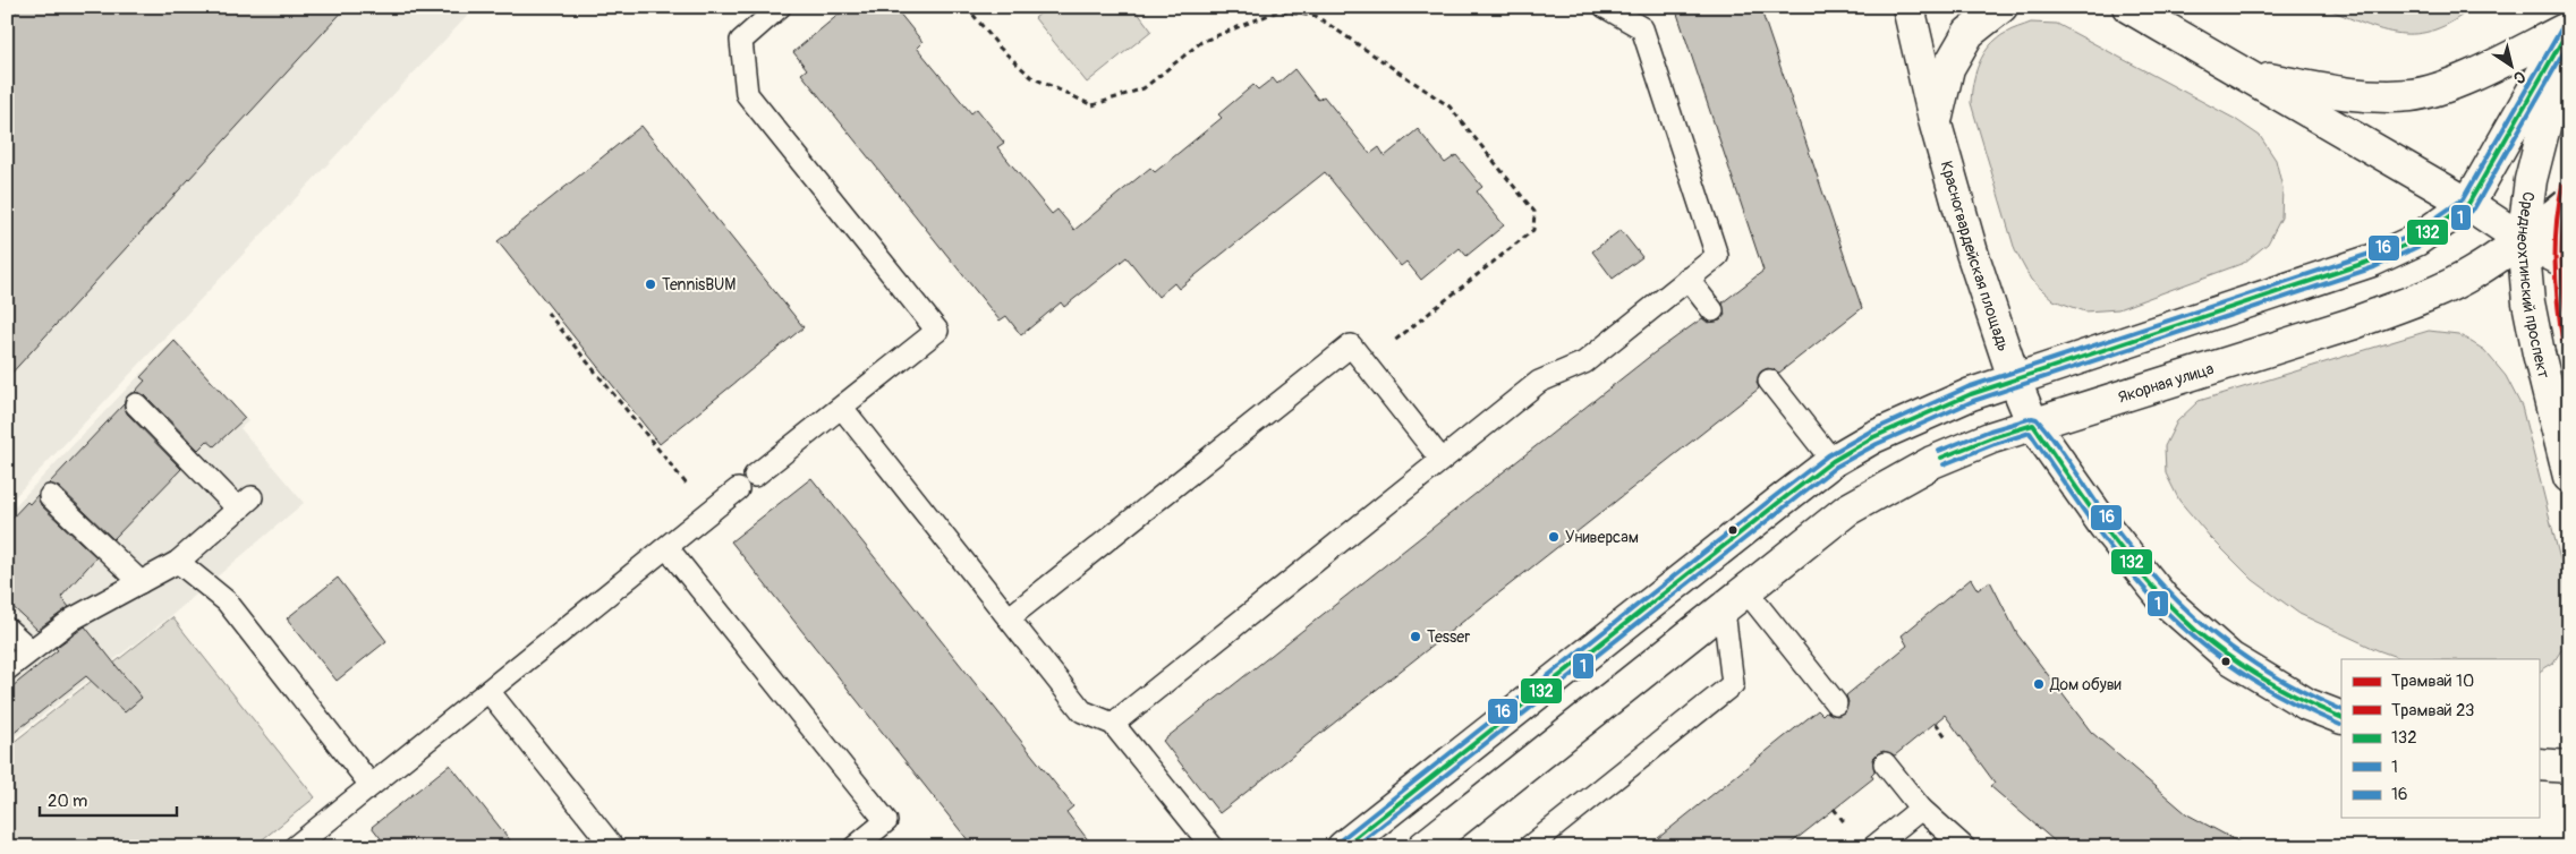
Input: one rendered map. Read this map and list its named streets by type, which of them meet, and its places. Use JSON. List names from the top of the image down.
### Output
{
  "streets": {
    "street": ["Красногвардейская площадь", "Среднеохтинский проспект", "Якорная улица"]
  },
  "crossings": [
    ["Красногвардейская площадь", "Якорная улица"],
    ["Среднеохтинский проспект", "Якорная улица"]
  ],
  "places": [
    "TennisBUM",
    "Универсам",
    "Tesser",
    "Дом обуви"
  ],
  "lines": [
    "transit line 16",
    "transit line 132",
    "transit line 1",
    "tram line 23",
    "tram line 10"
  ],
  "legend": [
    "Трамвай 10",
    "Трамвай 23",
    "132",
    "1",
    "16"
  ],
  "scale_bar": "20 m",
  "north": "bottom right"
}
